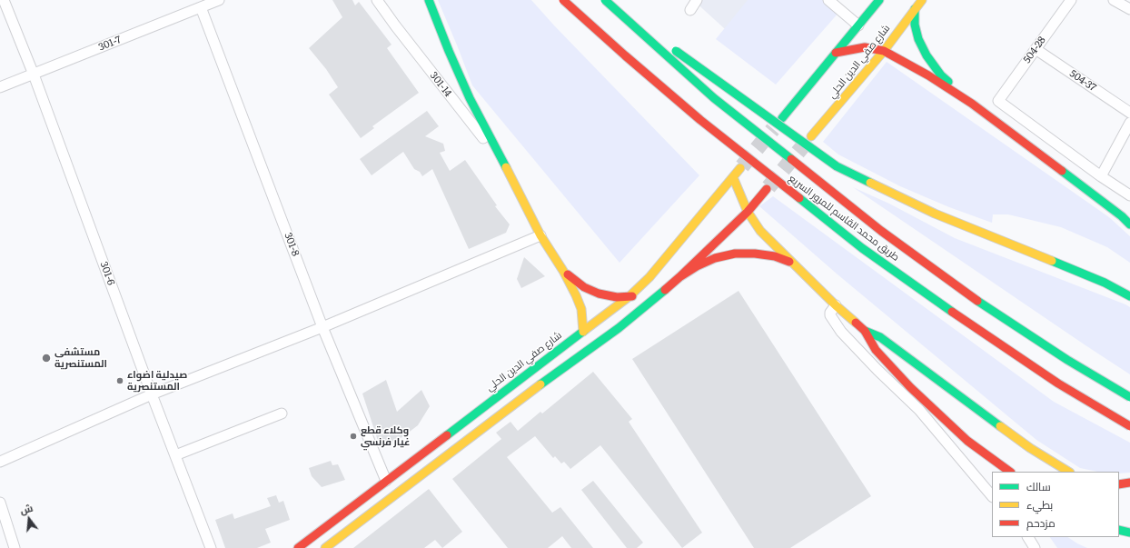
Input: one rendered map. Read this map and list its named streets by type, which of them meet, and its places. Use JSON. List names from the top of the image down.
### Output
{
  "streets": {
    "main road": ["شارع صفي الدين الحلي", "طريق محمد القاسم للمرور السريع"],
    "street": [
      "301-7",
      "504-28",
      "504-37",
      "301-14",
      "301-8",
      "301-6"
    ]
  },
  "crossings": [
    ["301-7", "301-8"],
    ["301-7", "301-6"],
    ["504-28", "504-37"],
    ["شارع صفي الدين الحلي", "301-8"]
  ],
  "places": ["مستشفى المستنصرية", "صيدلية اضواء المستنصرية", "وكلاء قطع غيار فرنسي"],
  "legend": ["سالك", "بطيء", "مزدحم"],
  "north": "top"
}
